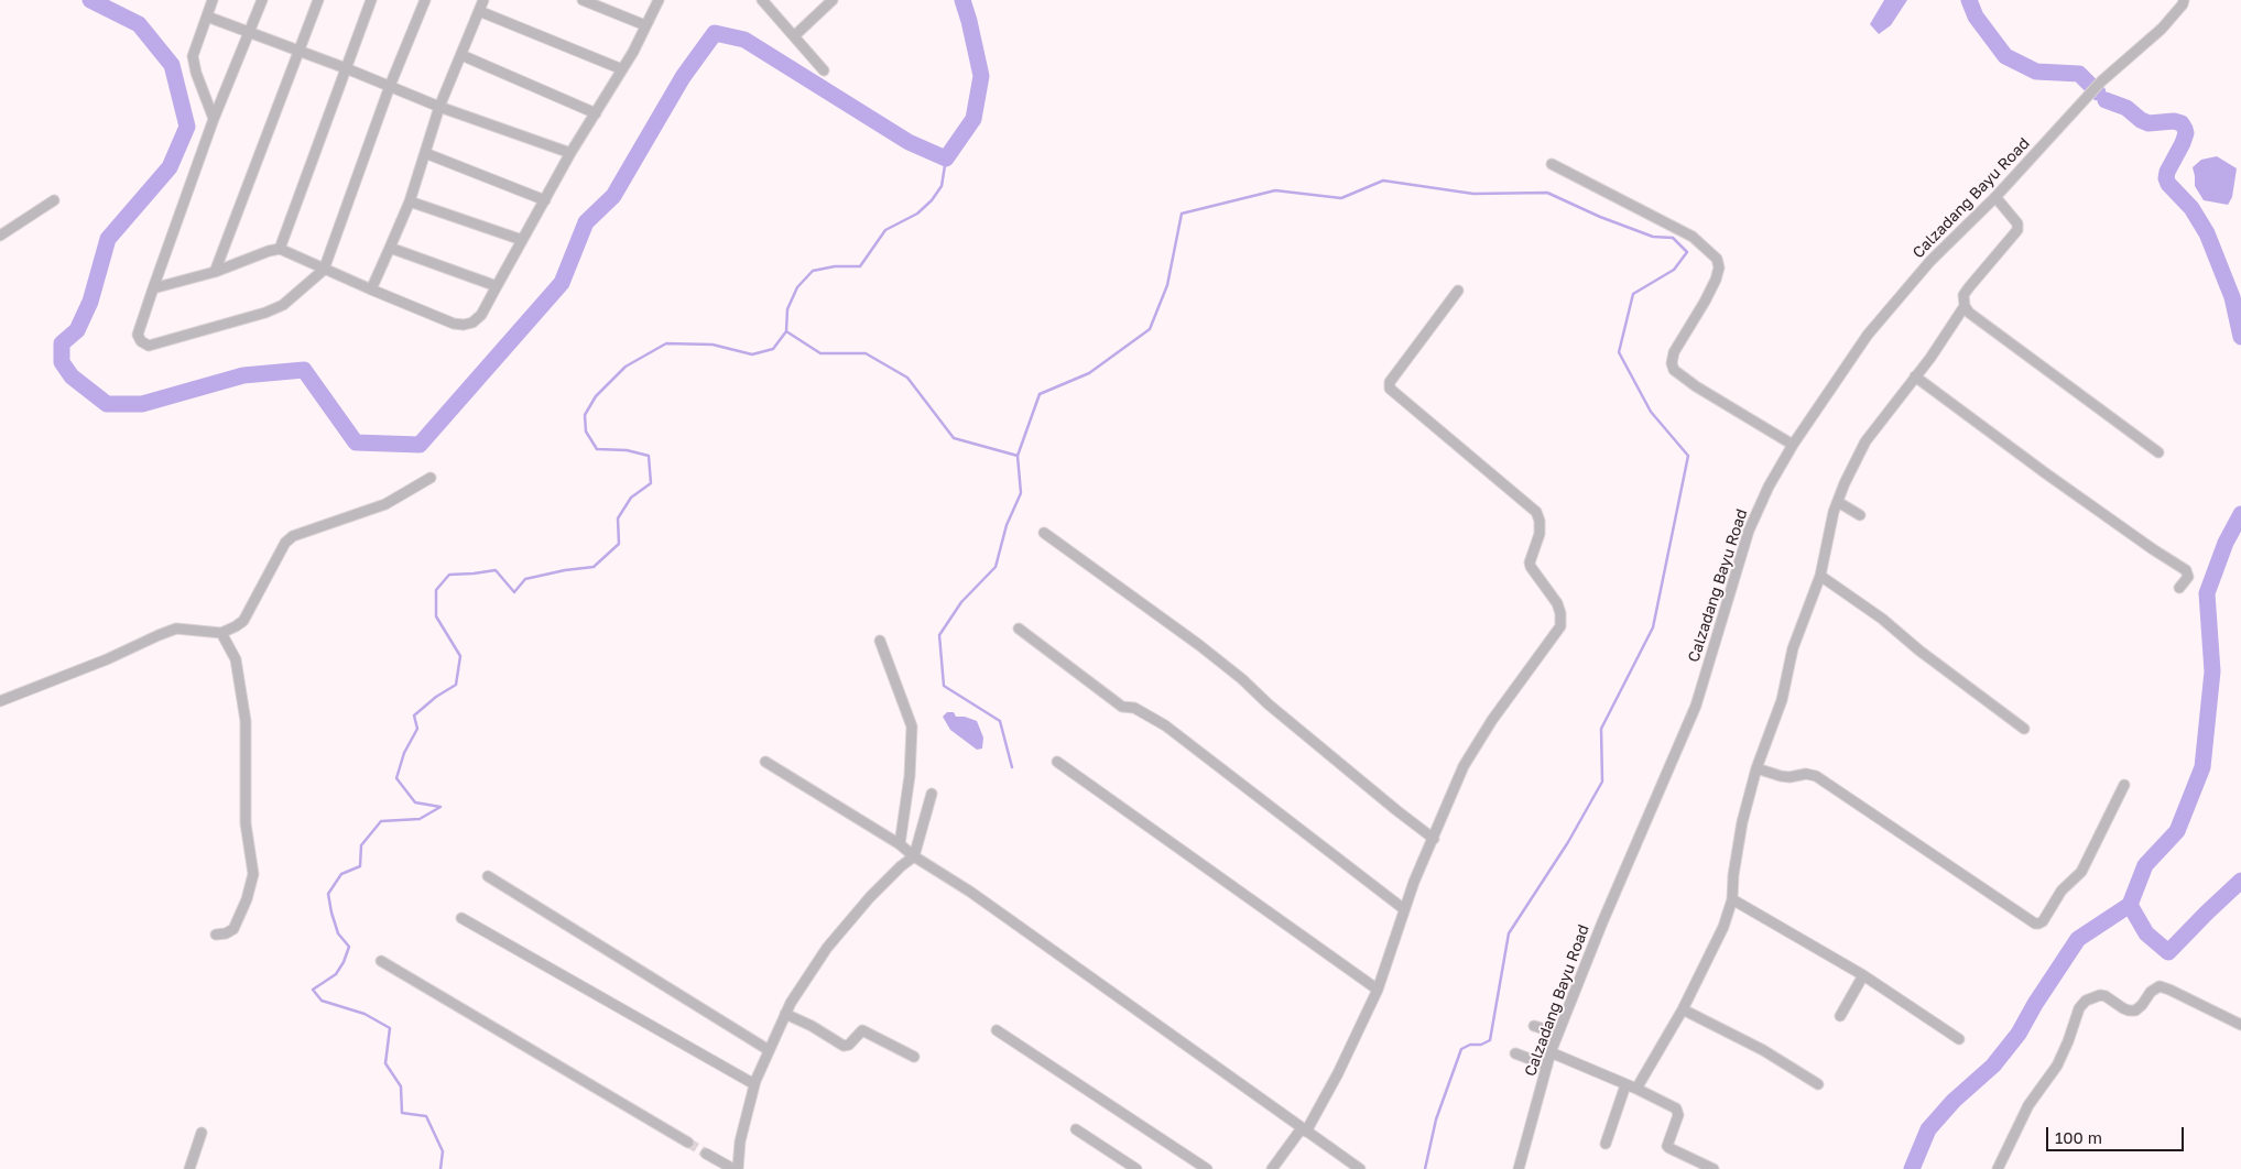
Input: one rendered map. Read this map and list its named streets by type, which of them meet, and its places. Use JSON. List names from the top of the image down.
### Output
{
  "streets": {
    "street": ["Calzadang Bayu Road"]
  },
  "scale_bar": "100 m"
}
